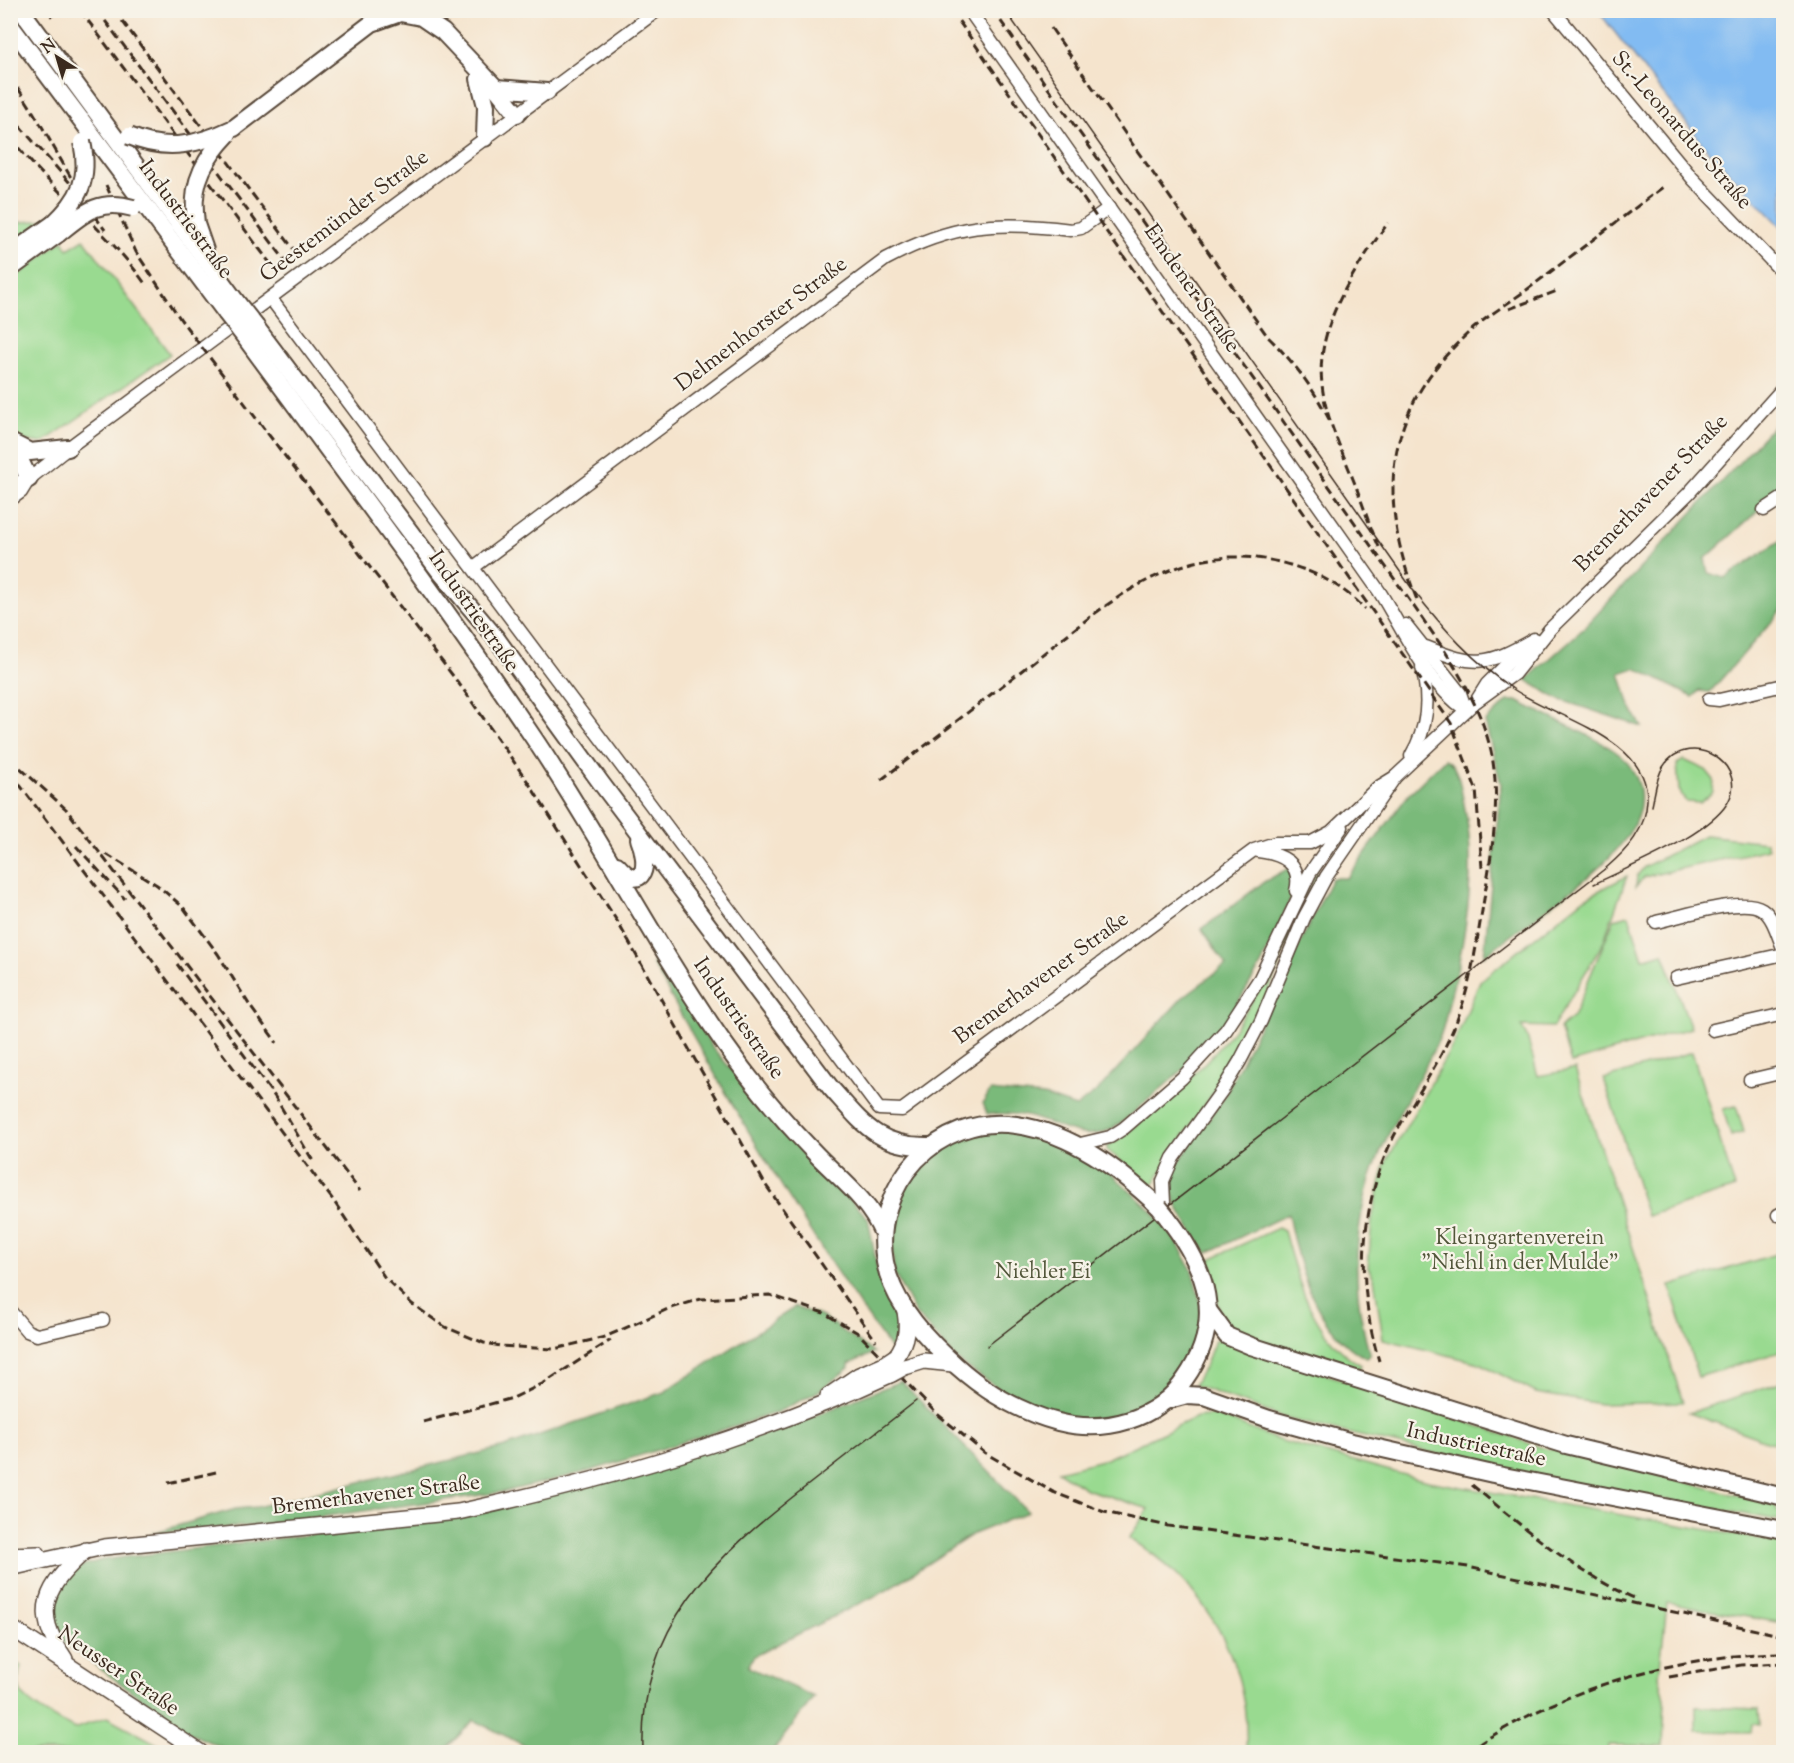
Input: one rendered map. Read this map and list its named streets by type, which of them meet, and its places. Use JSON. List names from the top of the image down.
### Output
{
  "streets": {
    "highway": ["Industriestraße"],
    "main road": ["Bremerhavener Straße", "Neusser Straße"],
    "street": [
      "St.-Leonardus-Straße",
      "Geestemünder Straße",
      "Emdener Straße",
      "Delmenhorster Straße"
    ]
  },
  "crossings": [
    ["Geestemünder Straße", "Industriestraße"],
    ["Industriestraße", "Delmenhorster Straße"],
    ["Industriestraße", "Bremerhavener Straße"],
    ["Emdener Straße", "Delmenhorster Straße"],
    ["Emdener Straße", "Bremerhavener Straße"]
  ],
  "parks": ["Kleingartenverein \"Niehl in der Mulde\"", "Niehler Ei"],
  "north": "top left"
}
